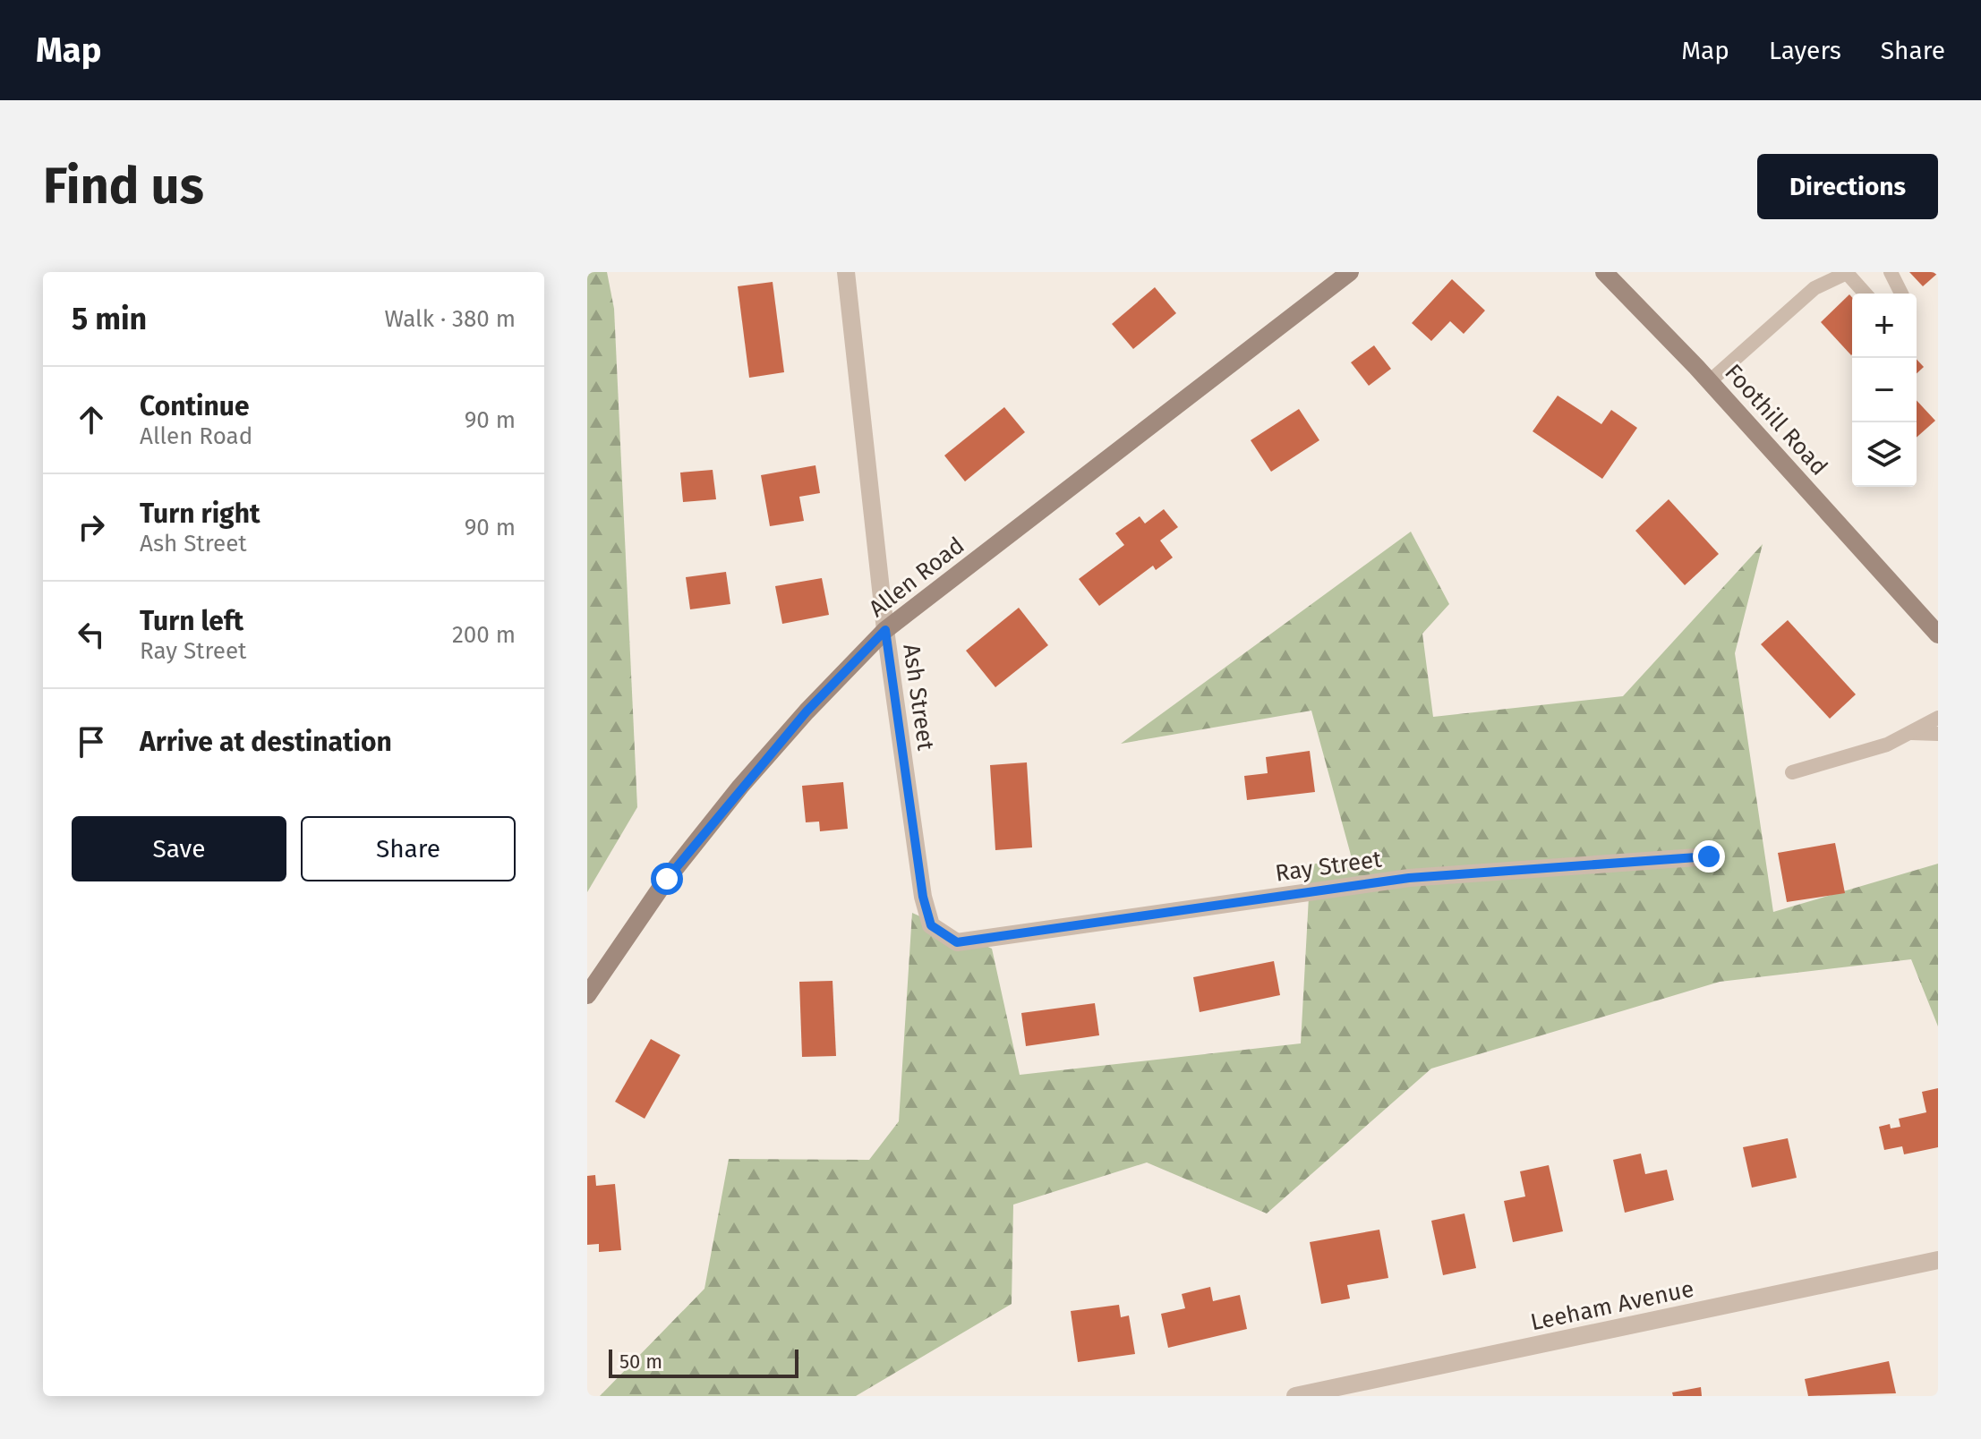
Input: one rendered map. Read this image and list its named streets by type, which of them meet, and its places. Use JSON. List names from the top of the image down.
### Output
{
  "streets": {
    "street": [
      "Foothill Road",
      "Allen Road",
      "Ash Street",
      "Ray Street",
      "Leeham Avenue"
    ]
  },
  "crossings": [
    ["Allen Road", "Ash Street"],
    ["Ash Street", "Ray Street"]
  ],
  "scale_bar": "50 m",
  "page": {
    "header": "Map",
    "nav": ["Map", "Layers", "Share"],
    "buttons": [
      "Directions",
      ["Save", "Share"]
    ],
    "title": "Find us",
    "heading": ["5 min", "Walk · 380 m"],
    "map_buttons": ["+", "−"],
    "list": [
      ["Continue", "Allen Road", "90 m"],
      ["Turn right", "Ash Street", "90 m"],
      ["Turn left", "Ray Street", "200 m"],
      "Arrive at destination"
    ],
    "scale": "50 m"
  }
}
